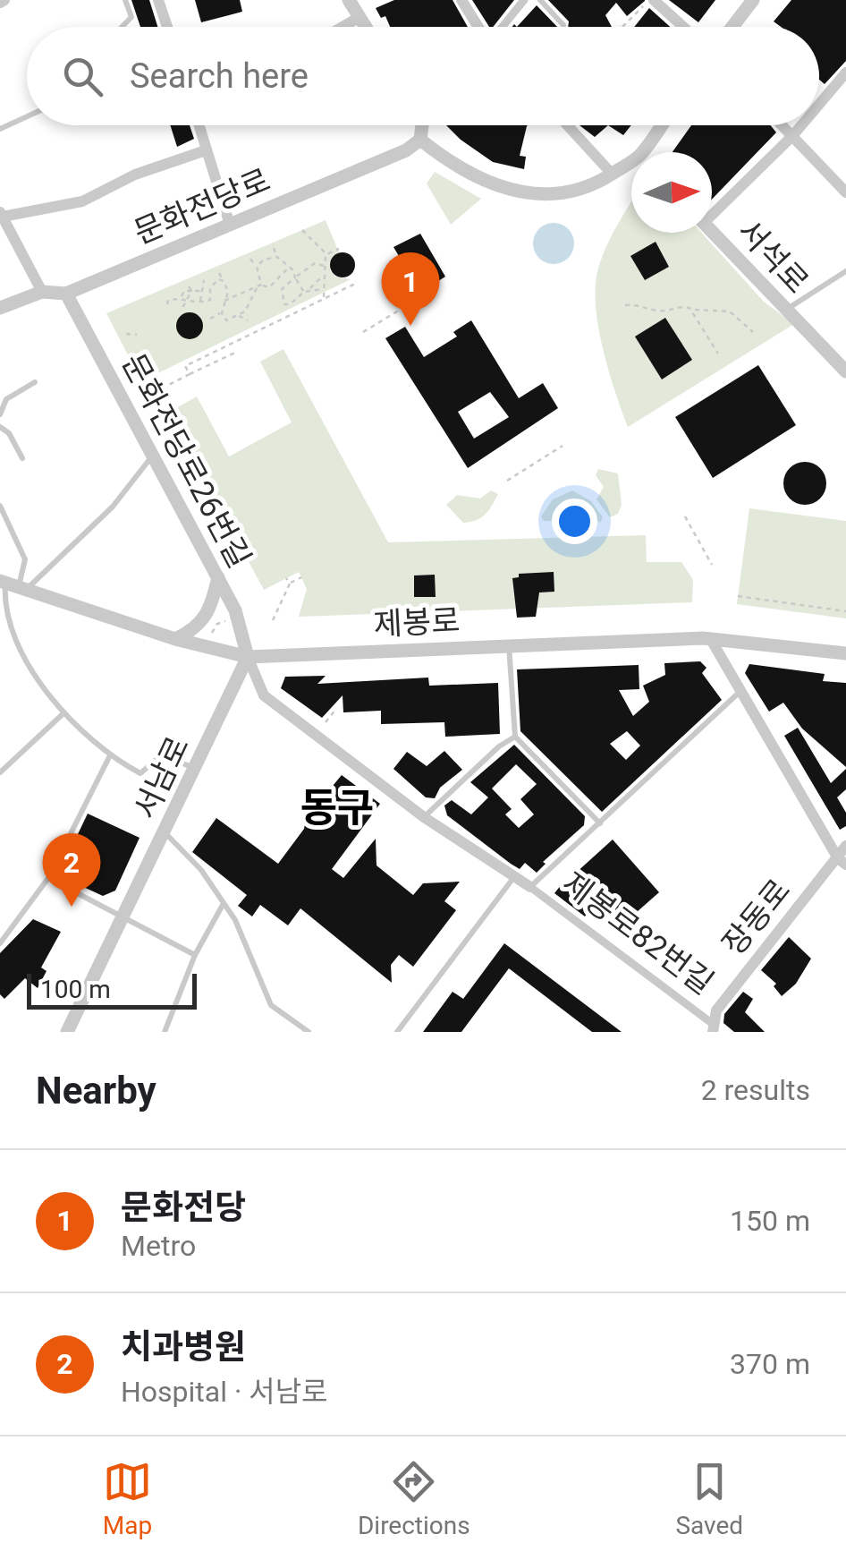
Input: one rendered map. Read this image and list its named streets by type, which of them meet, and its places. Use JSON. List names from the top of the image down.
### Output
{
  "streets": {
    "street": [
      "문화전당로",
      "서석로",
      "문화전당로26번길",
      "제봉로",
      "서남로",
      "장동로",
      "제봉로82번길"
    ]
  },
  "crossings": [
    ["문화전당로", "문화전당로26번길"],
    ["문화전당로26번길", "제봉로"],
    ["문화전당로26번길", "서남로"],
    ["문화전당로26번길", "제봉로82번길"],
    ["제봉로", "서남로"],
    ["제봉로", "제봉로82번길"],
    ["서남로", "제봉로82번길"],
    ["장동로", "제봉로82번길"]
  ],
  "districts": ["동구"],
  "scale_bar": "100 m",
  "north": "right",
  "page": {
    "search": "Search here",
    "pins": ["1", "2"],
    "scale": "100 m",
    "heading": ["Nearby", "2 results"],
    "list": [
      {
        "mark": "1",
        "name": "문화전당",
        "note": "Metro",
        "value": "150 m"
      },
      {
        "mark": "2",
        "name": "치과병원",
        "note": "Hospital · 서남로",
        "value": "370 m"
      }
    ],
    "nav": ["Map", "Directions", "Saved"]
  }
}
